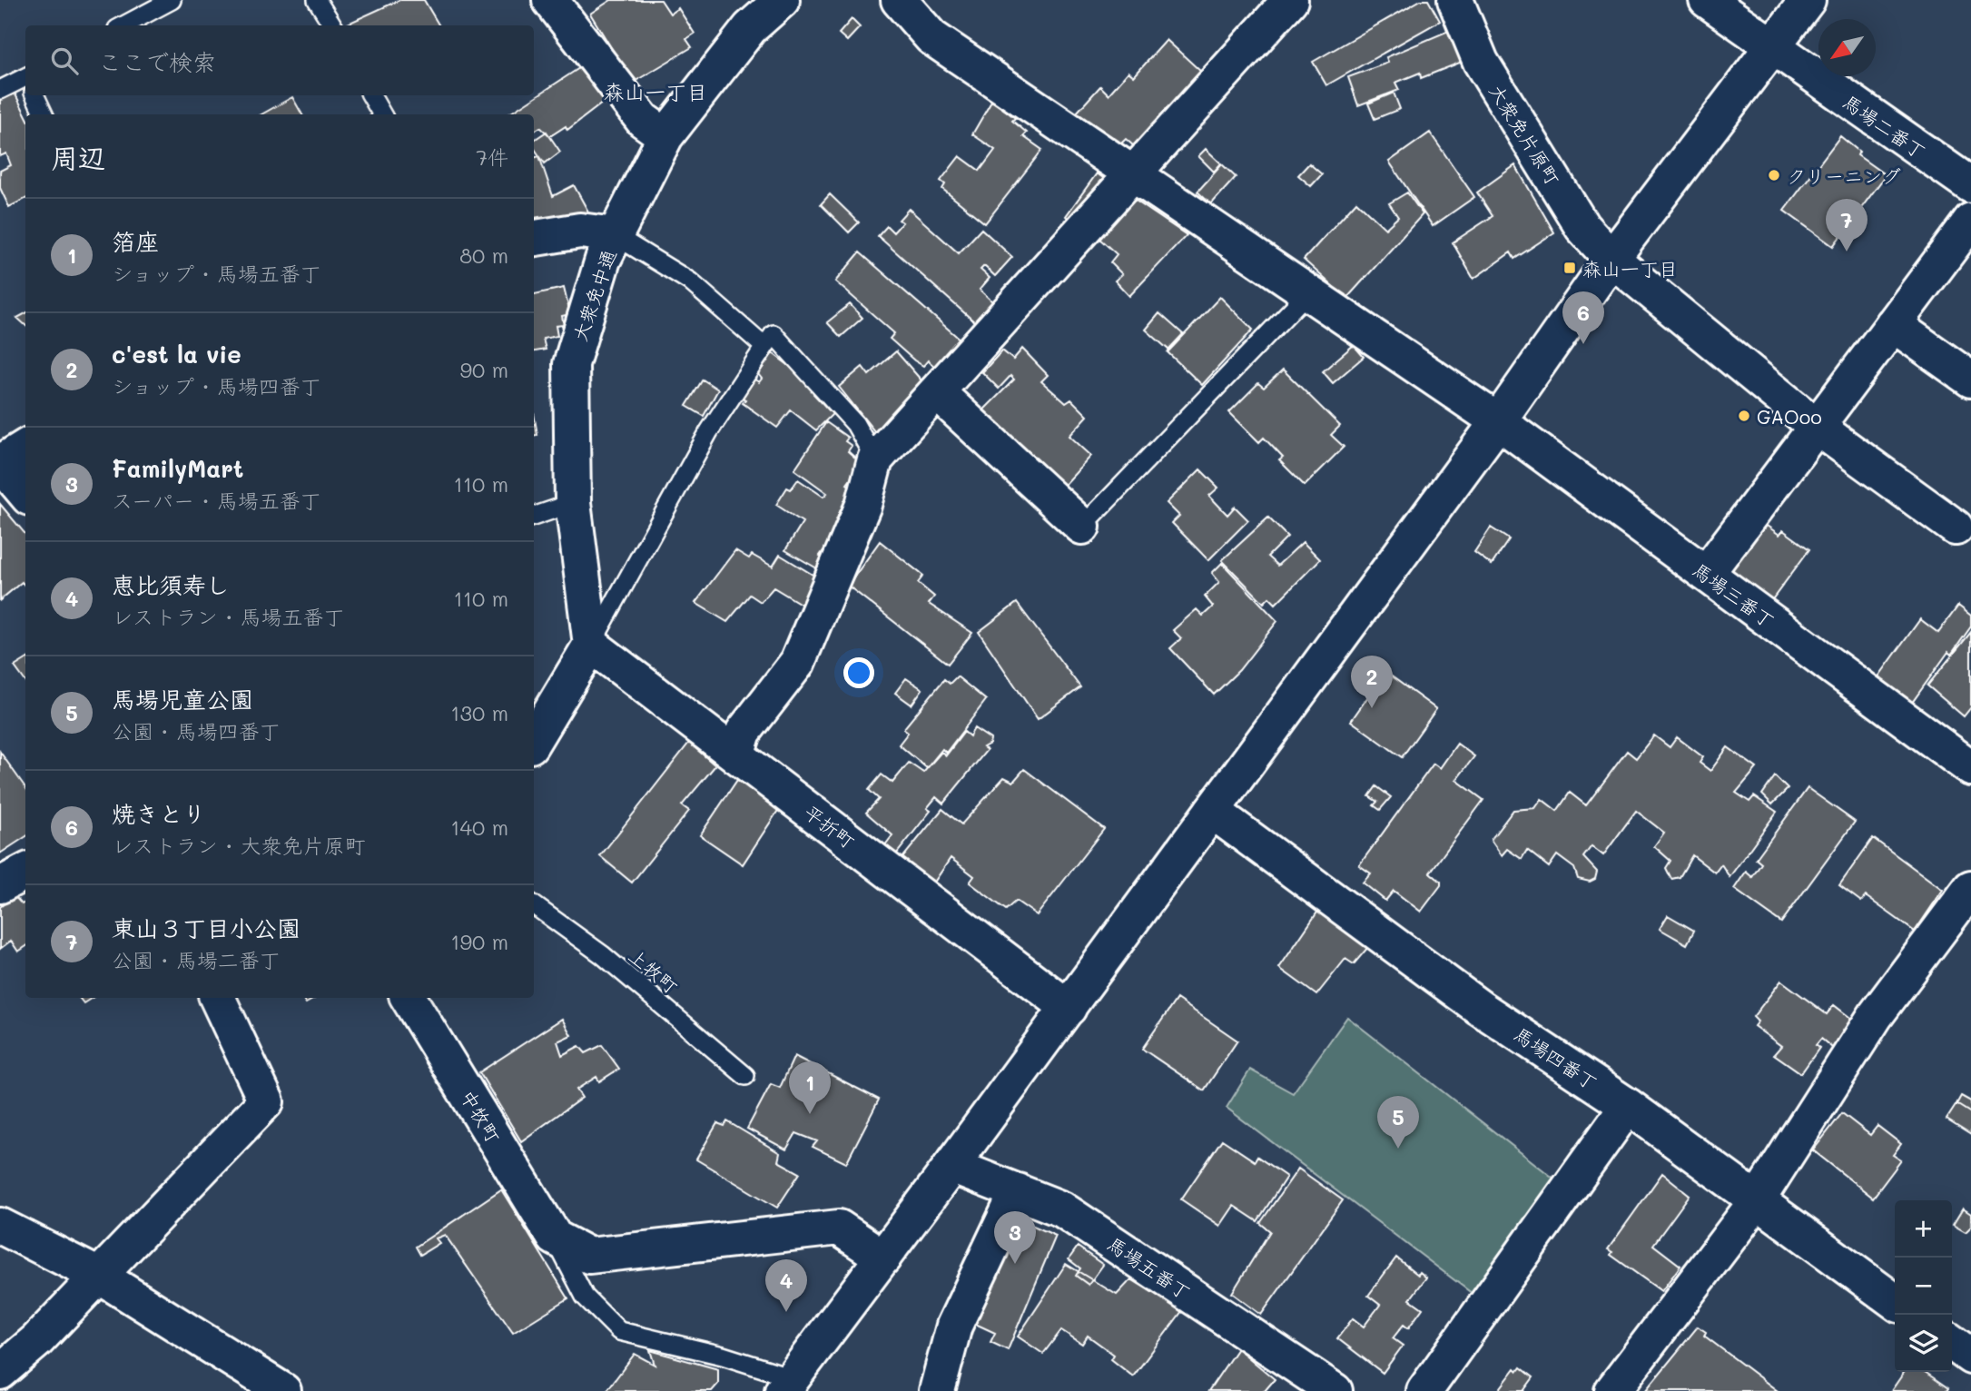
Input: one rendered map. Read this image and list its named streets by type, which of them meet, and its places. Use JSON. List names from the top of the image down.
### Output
{
  "streets": {
    "street": [
      "馬場二番丁",
      "大衆免片原町",
      "大衆免中通",
      "馬場三番丁",
      "平折町",
      "馬場四番丁",
      "中牧町",
      "馬場五番丁"
    ],
    "lane": ["上牧町"]
  },
  "crossings": [
    ["大衆免中通", "平折町"]
  ],
  "districts": ["森山一丁目"],
  "places": {
    "other": ["クリーニング", "GAOoo"],
    "transit": ["森山一丁目"]
  },
  "north": "bottom left",
  "page": {
    "search": "ここで検索",
    "heading": ["周辺", "7件"],
    "list": [
      {
        "mark": "1",
        "name": "箔座",
        "note": "ショップ · 馬場五番丁",
        "value": "80 m"
      },
      {
        "mark": "2",
        "name": "c'est la vie",
        "note": "ショップ · 馬場四番丁",
        "value": "90 m"
      },
      {
        "mark": "3",
        "name": "FamilyMart",
        "note": "スーパー · 馬場五番丁",
        "value": "110 m"
      },
      {
        "mark": "4",
        "name": "恵比須寿し",
        "note": "レストラン · 馬場五番丁",
        "value": "110 m"
      },
      {
        "mark": "5",
        "name": "馬場児童公園",
        "note": "公園 · 馬場四番丁",
        "value": "130 m"
      },
      {
        "mark": "6",
        "name": "焼きとり",
        "note": "レストラン · 大衆免片原町",
        "value": "140 m"
      },
      {
        "mark": "7",
        "name": "東山３丁目小公園",
        "note": "公園 · 馬場二番丁",
        "value": "190 m"
      }
    ],
    "pins": [
      "7",
      "6",
      "2",
      "1",
      "5",
      "3",
      "4"
    ],
    "map_buttons": ["+", "−"]
  }
}
